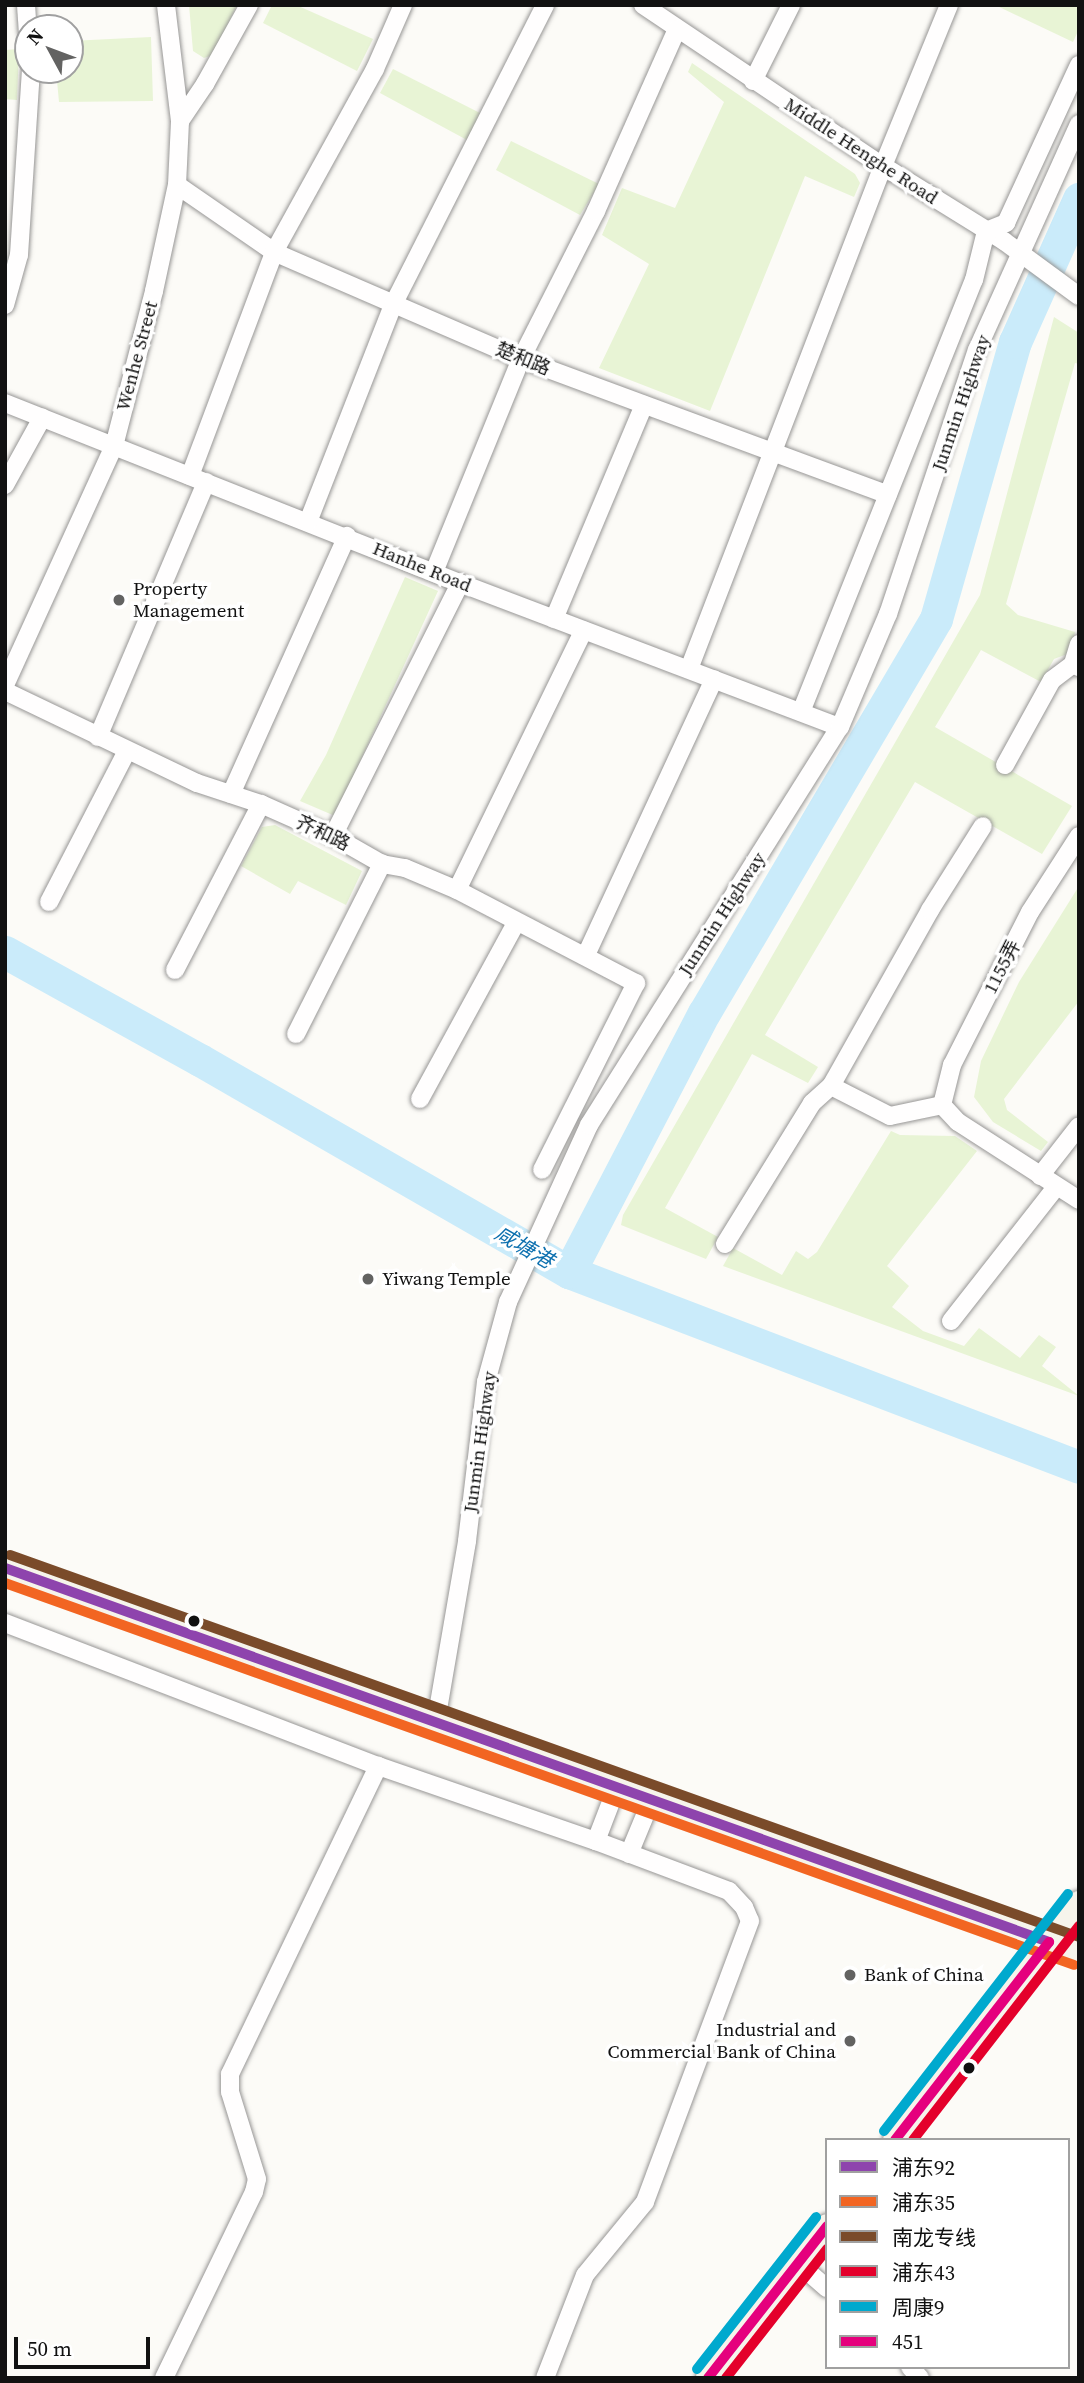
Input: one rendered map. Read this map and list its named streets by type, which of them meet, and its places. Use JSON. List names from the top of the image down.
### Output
{
  "streets": {
    "street": [
      "Middle Henghe Road",
      "Wenhe Street",
      "楚和路",
      "Junmin Highway",
      "Hanhe Road",
      "齐和路",
      "1155弄"
    ]
  },
  "crossings": [
    ["Middle Henghe Road", "Junmin Highway"],
    ["Wenhe Street", "楚和路"],
    ["Wenhe Street", "Hanhe Road"],
    ["Junmin Highway", "Hanhe Road"]
  ],
  "water": ["咸塘港"],
  "places": [
    "Property Management",
    "Yiwang Temple",
    "Bank of China",
    "Industrial and Commercial Bank of China"
  ],
  "lines": [
    "transit line 南龙专线",
    "transit line 浦东92",
    "transit line 浦东35",
    "transit line 周康9",
    "transit line 浦东43",
    "transit line 451"
  ],
  "legend": [
    "浦东92",
    "浦东35",
    "南龙专线",
    "浦东43",
    "周康9",
    "451"
  ],
  "scale_bar": "50 m",
  "north": "top left"
}
